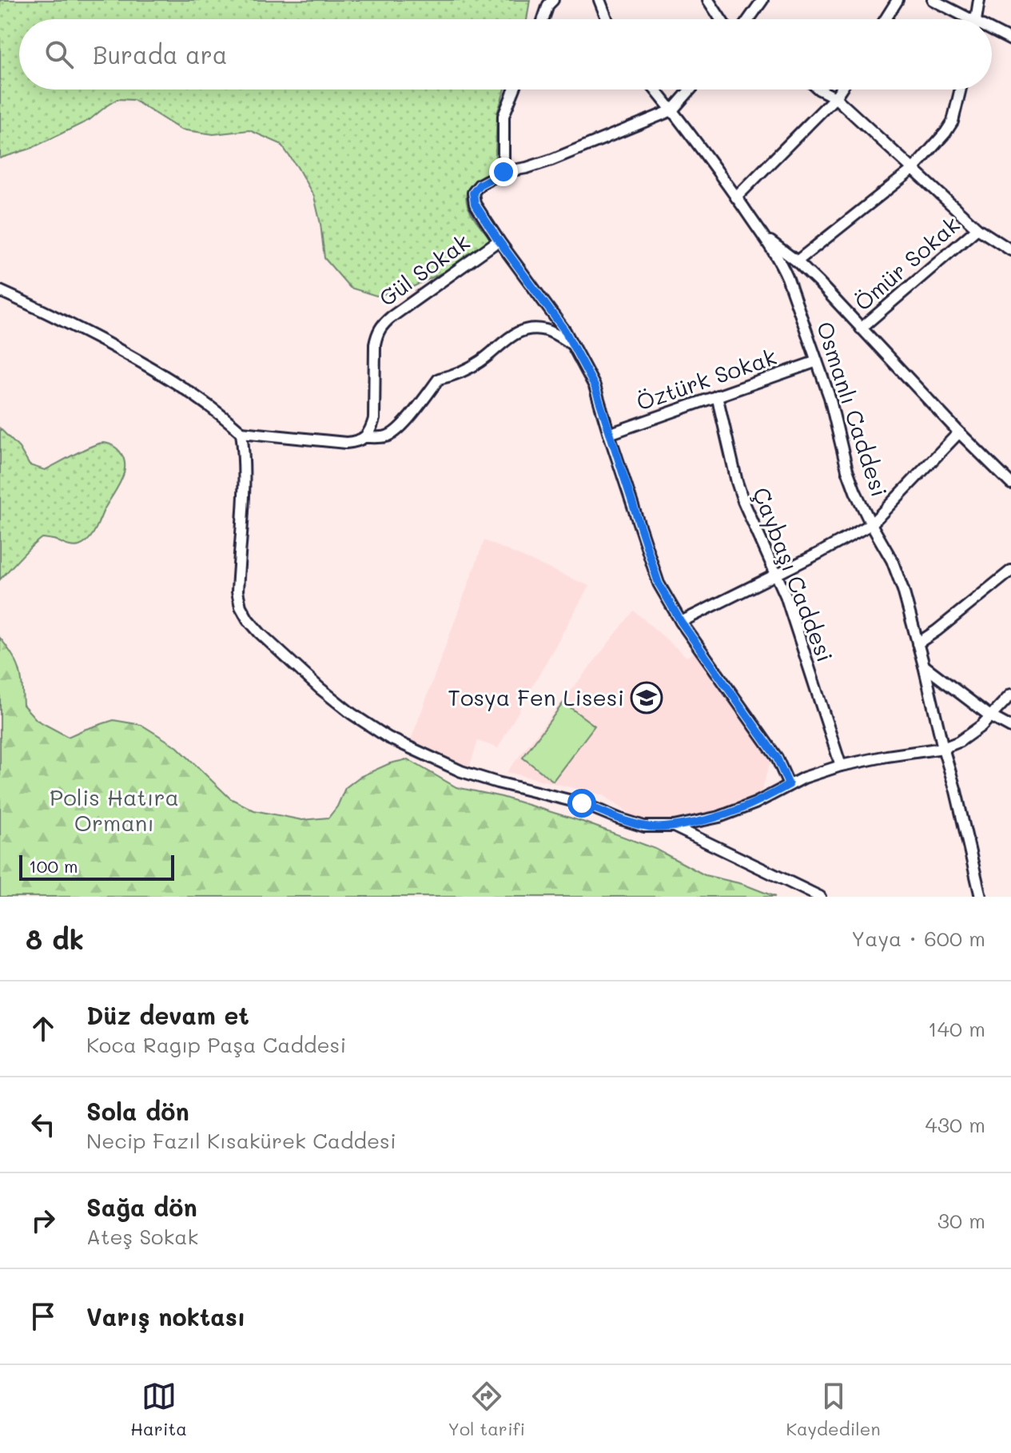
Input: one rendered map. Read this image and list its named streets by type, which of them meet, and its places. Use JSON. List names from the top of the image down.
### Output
{
  "streets": {
    "street": [
      "Ömür Sokak",
      "Gül Sokak",
      "Öztürk Sokak",
      "Osmanlı Caddesi",
      "Çaybaşı Caddesi"
    ]
  },
  "crossings": [
    ["Öztürk Sokak", "Osmanlı Caddesi"],
    ["Öztürk Sokak", "Çaybaşı Caddesi"]
  ],
  "parks": ["Polis Hatıra Ormanı"],
  "places": {
    "school or university": ["Tosya Fen Lisesi"]
  },
  "scale_bar": "100 m",
  "page": {
    "search": "Burada ara",
    "scale": "100 m",
    "heading": ["8 dk", "Yaya · 600 m"],
    "list": [
      ["Düz devam et", "Koca Ragıp Paşa Caddesi", "140 m"],
      ["Sola dön", "Necip Fazıl Kısakürek Caddesi", "430 m"],
      ["Sağa dön", "Ateş Sokak", "30 m"],
      "Varış noktası"
    ],
    "nav": ["Harita", "Yol tarifi", "Kaydedilen"]
  }
}
